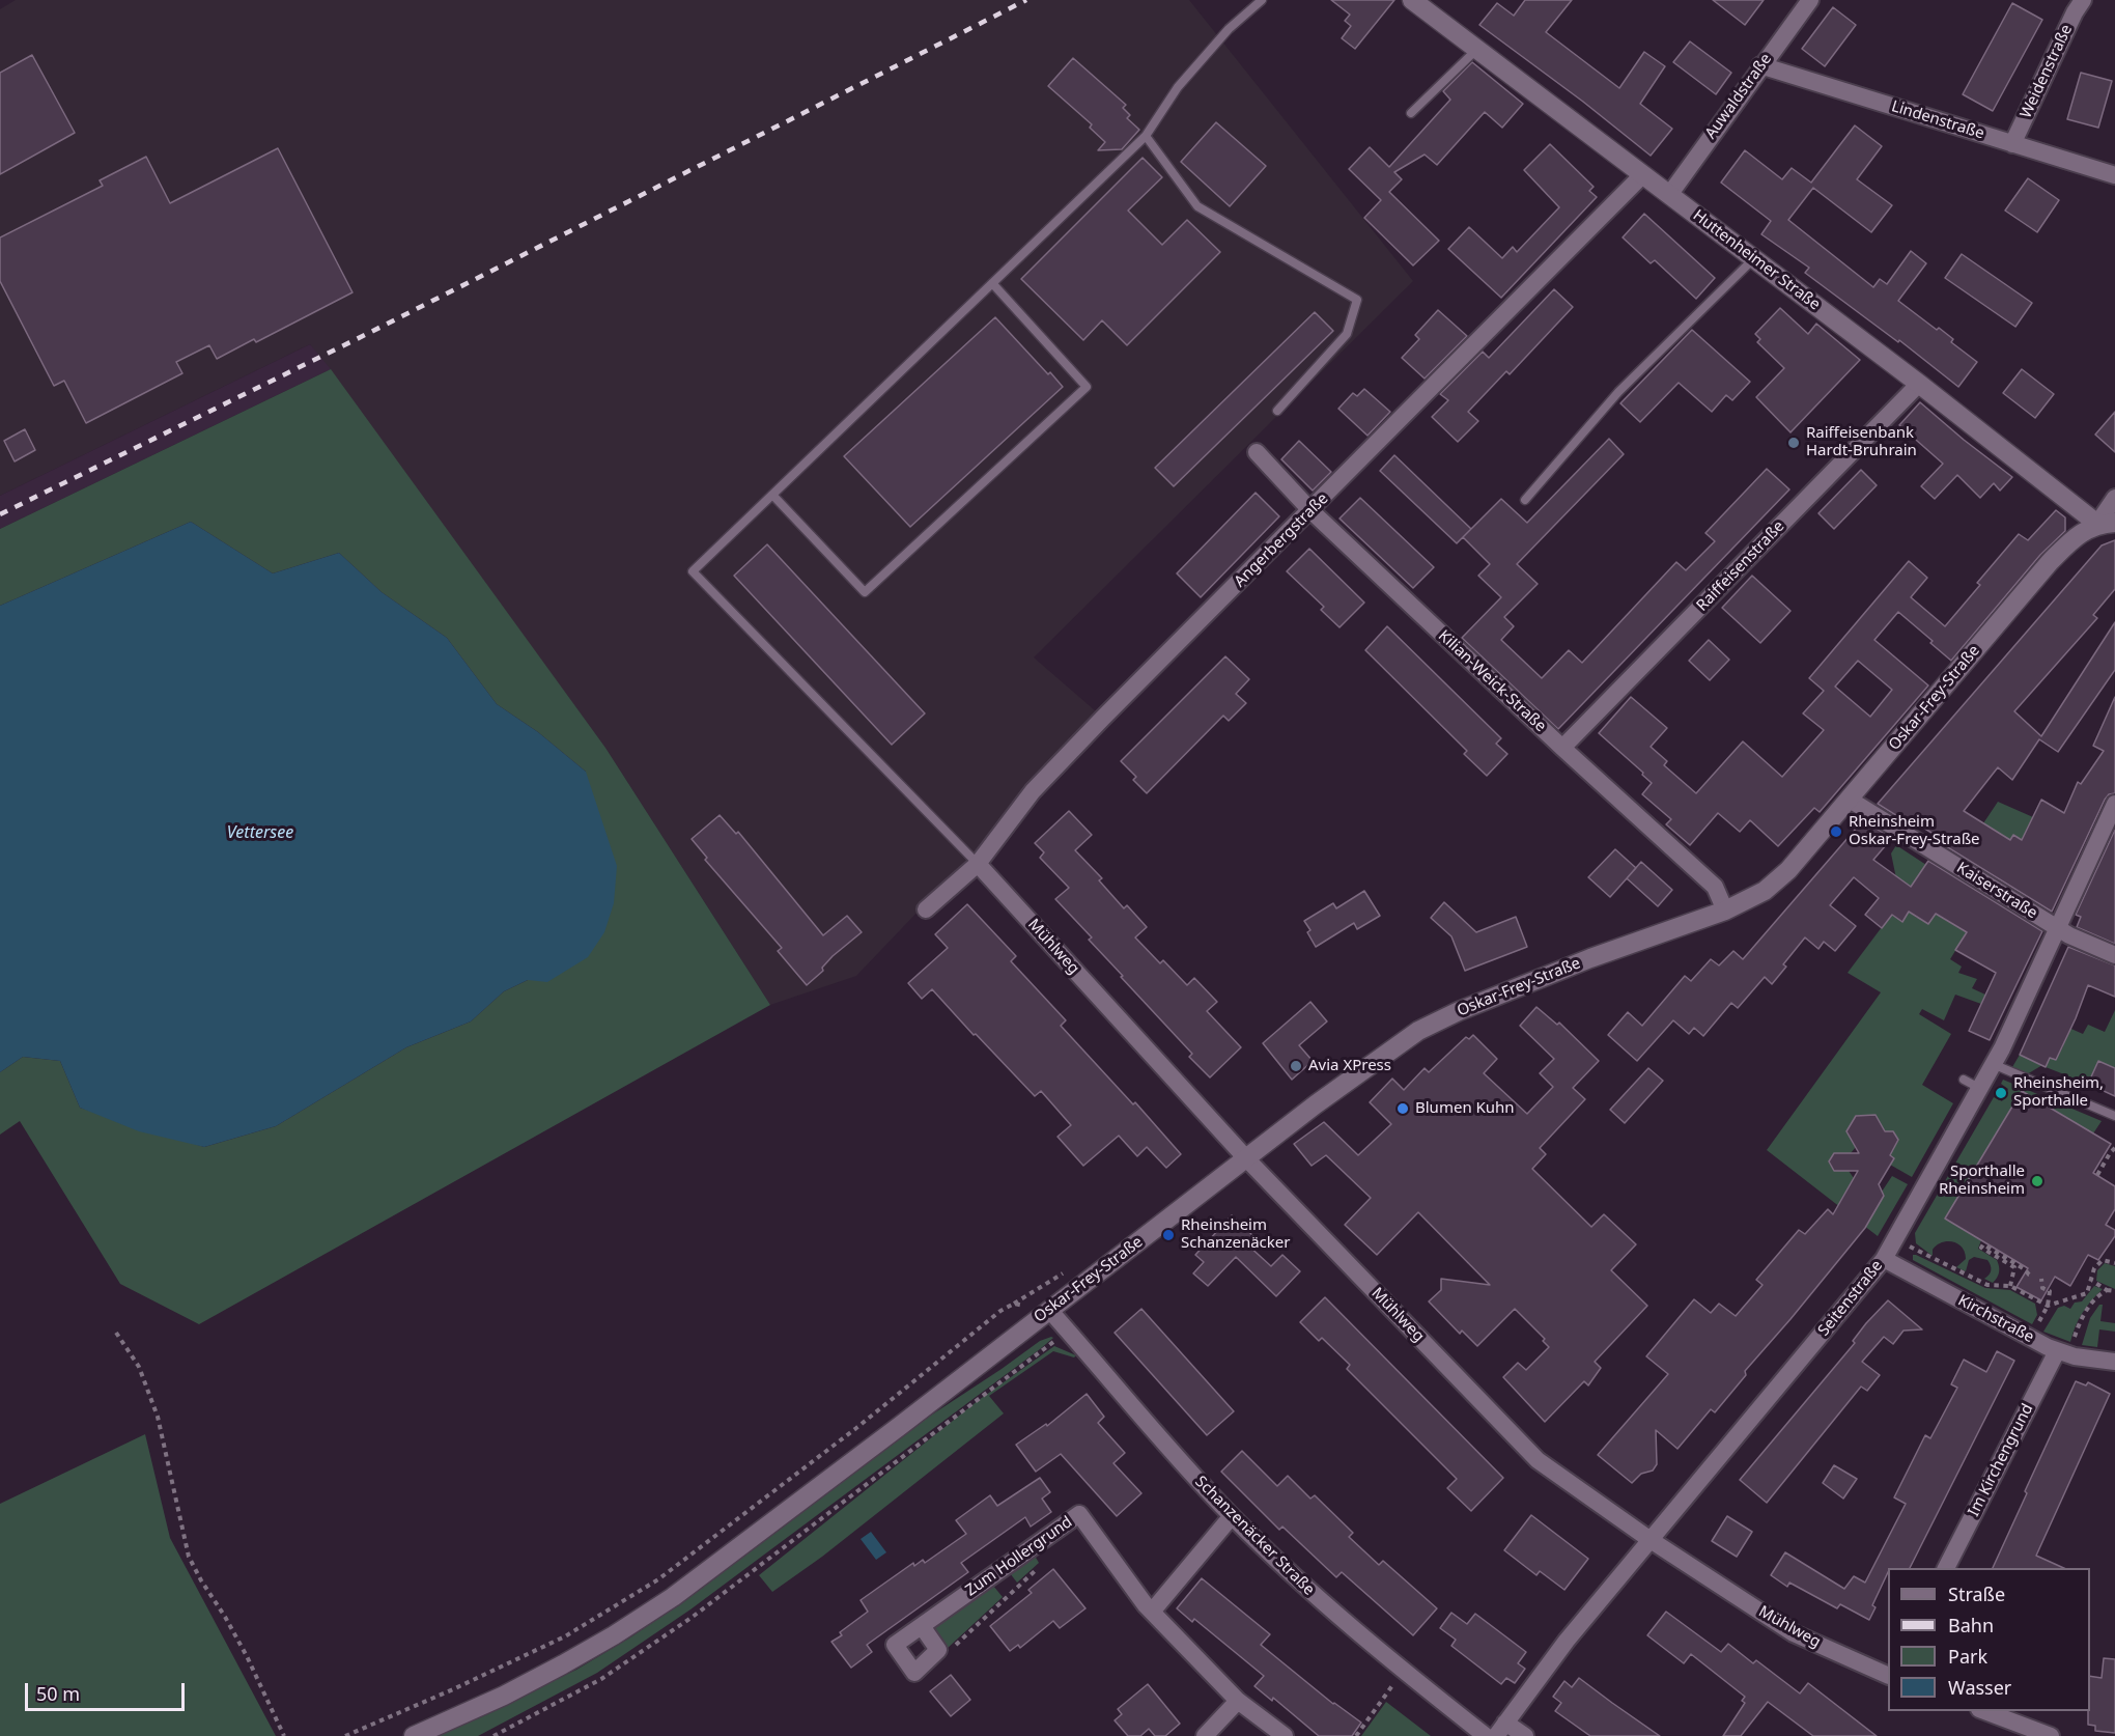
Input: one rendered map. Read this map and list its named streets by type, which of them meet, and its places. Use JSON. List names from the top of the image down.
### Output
{
  "streets": {
    "street": [
      "Weidenstraße",
      "Auwaldstraße",
      "Lindenstraße",
      "Huttenheimer Straße",
      "Angerbergstraße",
      "Raiffeisenstraße",
      "Kilian-Weick-Straße",
      "Oskar-Frey-Straße",
      "Kaiserstraße",
      "Mühlweg",
      "Seitenstraße",
      "Kirchstraße",
      "Im Kirchengrund",
      "Schanzenäcker Straße",
      "Zum Hollergrund"
    ]
  },
  "crossings": [
    ["Weidenstraße", "Lindenstraße"],
    ["Auwaldstraße", "Lindenstraße"],
    ["Auwaldstraße", "Huttenheimer Straße"],
    ["Huttenheimer Straße", "Angerbergstraße"],
    ["Huttenheimer Straße", "Raiffeisenstraße"],
    ["Huttenheimer Straße", "Oskar-Frey-Straße"],
    ["Angerbergstraße", "Kilian-Weick-Straße"],
    ["Angerbergstraße", "Mühlweg"],
    ["Raiffeisenstraße", "Kilian-Weick-Straße"],
    ["Kilian-Weick-Straße", "Oskar-Frey-Straße"],
    ["Oskar-Frey-Straße", "Kaiserstraße"],
    ["Oskar-Frey-Straße", "Mühlweg"],
    ["Oskar-Frey-Straße", "Schanzenäcker Straße"],
    ["Kaiserstraße", "Seitenstraße"],
    ["Mühlweg", "Seitenstraße"],
    ["Seitenstraße", "Kirchstraße"],
    ["Kirchstraße", "Im Kirchengrund"]
  ],
  "water": ["Vettersee"],
  "places": [
    "Raiffeisenbank Hardt-Bruhrain",
    "Rheinsheim Oskar-Frey-Straße",
    "Avia XPress",
    "Rheinsheim, Sporthalle",
    "Blumen Kuhn",
    "Sporthalle Rheinsheim",
    "Rheinsheim Schanzenäcker"
  ],
  "legend": [
    "Straße",
    "Bahn",
    "Park",
    "Wasser"
  ],
  "scale_bar": "50 m"
}
